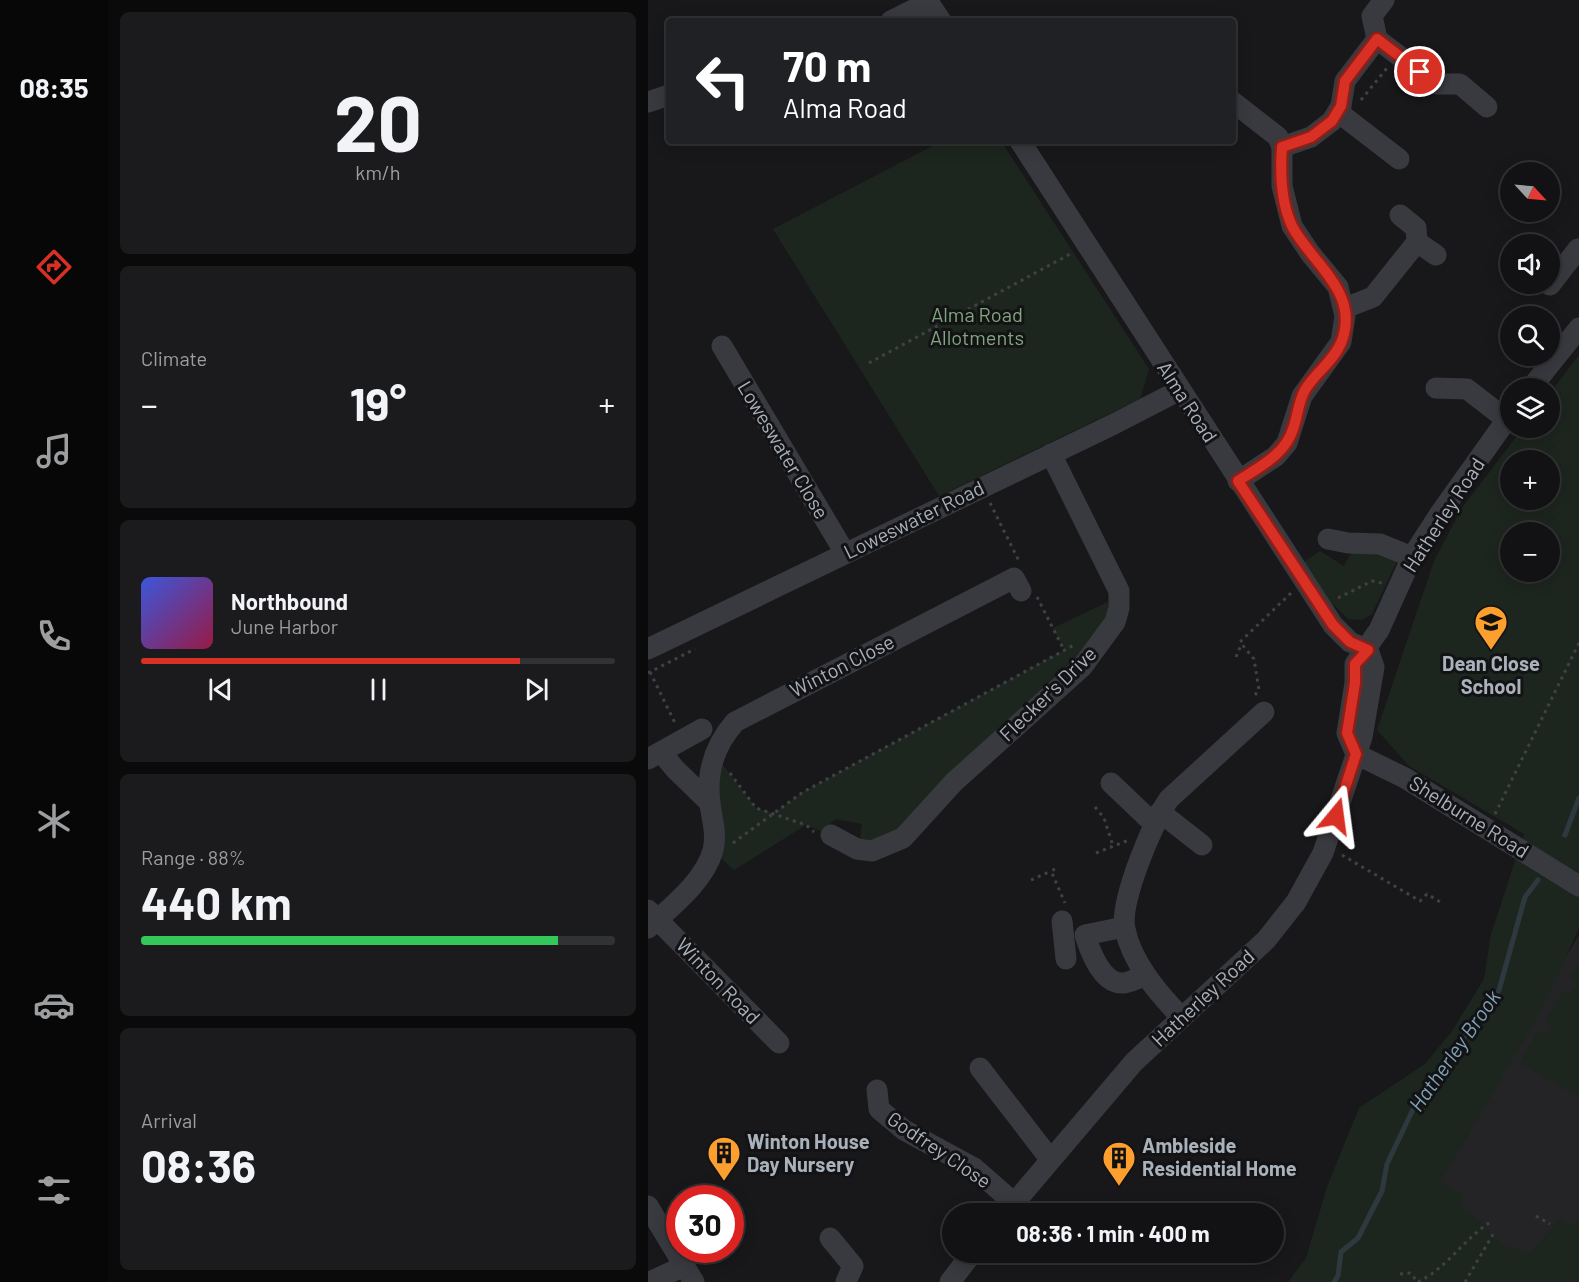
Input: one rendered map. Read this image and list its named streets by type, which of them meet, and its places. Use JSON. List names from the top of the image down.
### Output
{
  "streets": {
    "street": [
      "Alma Road",
      "Loweswater Close",
      "Hatherley Road",
      "Loweswater Road",
      "Winton Close",
      "Flecker's Drive",
      "Shelburne Road",
      "Winton Road",
      "Godfrey Close"
    ]
  },
  "crossings": [
    ["Alma Road", "Hatherley Road"],
    ["Alma Road", "Loweswater Road"],
    ["Loweswater Close", "Loweswater Road"],
    ["Hatherley Road", "Shelburne Road"],
    ["Loweswater Road", "Flecker's Drive"]
  ],
  "water": ["Hatherley Brook"],
  "parks": ["Alma Road Allotments"],
  "places": {
    "school or university": ["Dean Close School"],
    "building": ["Winton House Day Nursery", "Ambleside Residential Home"]
  },
  "north": "bottom right",
  "page": {
    "tabs": "08:35",
    "tile": [
      ["20", "km/h"],
      "Climate",
      ["Range · 88%", "440 km"],
      ["Arrival", "08:36"]
    ],
    "turn": ["70 m", "Alma Road"],
    "map_buttons": ["+", "−"],
    "heat": ["−", "19°", "+"],
    "song": ["Northbound", "June Harbor"],
    "limit": "30",
    "trip": "08:36 · 1 min · 400 m"
  }
}
